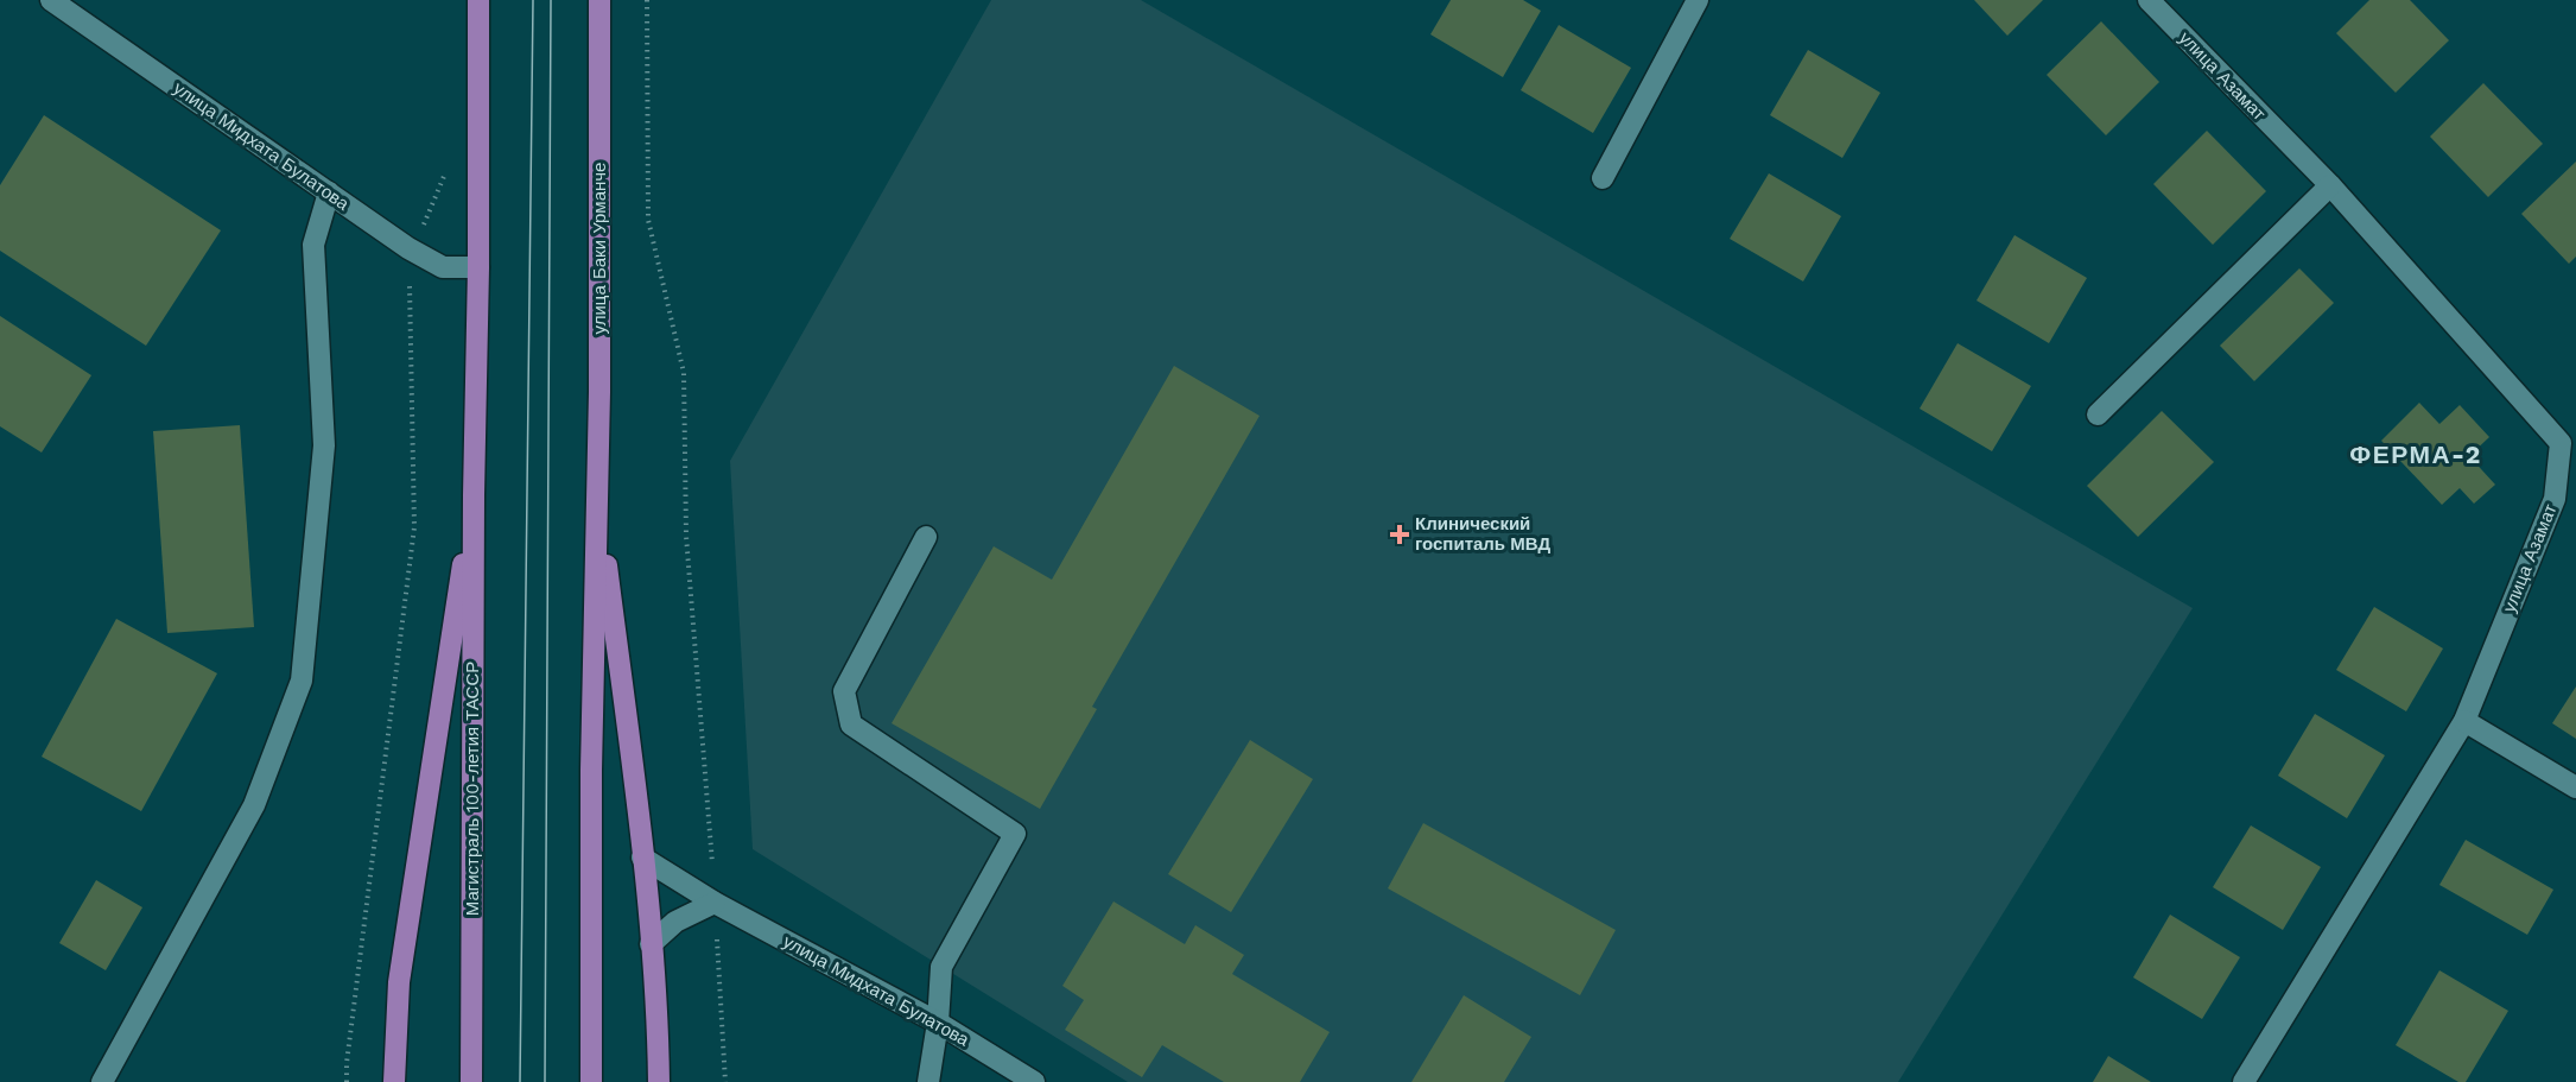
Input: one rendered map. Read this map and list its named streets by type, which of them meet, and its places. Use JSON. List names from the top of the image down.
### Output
{
  "streets": {
    "main road": ["улица Баки Урманче", "Магистраль 100-летия ТАССР"],
    "street": ["улица Азамат", "улица Мидхата Булатова"]
  },
  "districts": ["ФЕРМА-2"],
  "places": {
    "health": ["Клинический госпиталь МВД"]
  }
}
